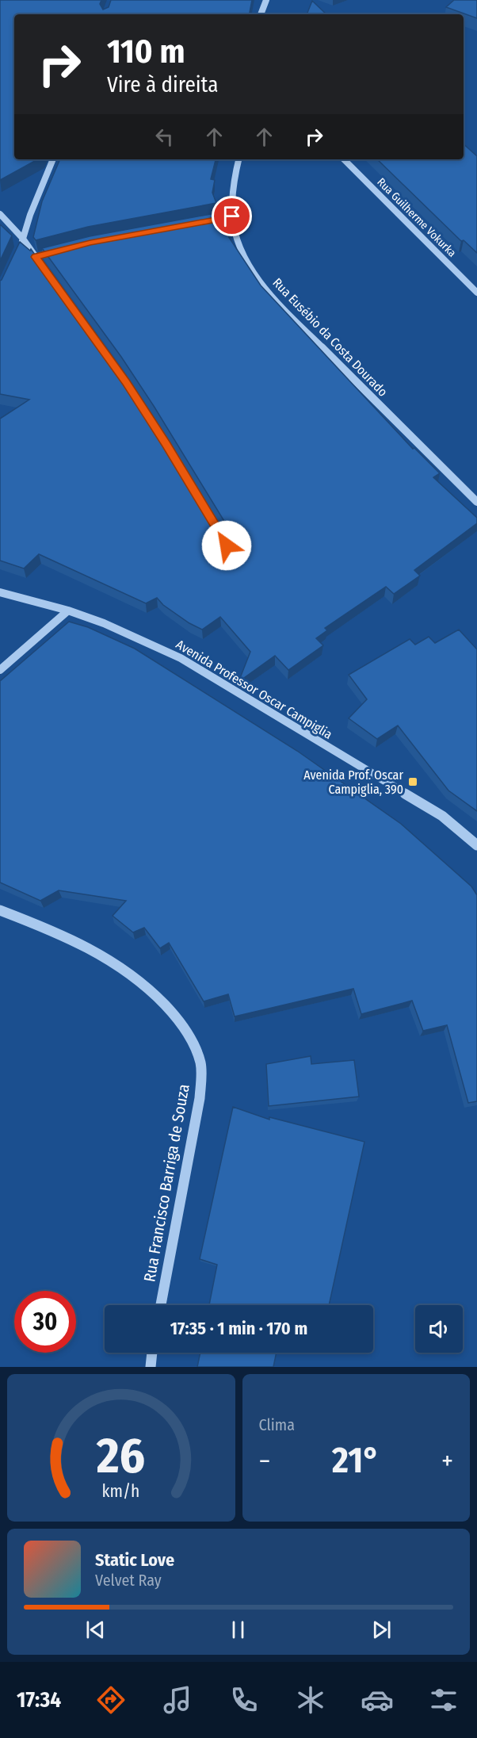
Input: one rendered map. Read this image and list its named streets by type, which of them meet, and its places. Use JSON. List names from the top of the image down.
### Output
{
  "streets": {
    "street": [
      "Rua Guilherme Vokurka",
      "Rua Eusébio da Costa Dourado",
      "Avenida Professor Oscar Campiglia",
      "Rua Francisco Barriga de Souza"
    ]
  },
  "places": {
    "transit": ["Avenida Prof. Oscar Campiglia, 390"]
  },
  "page": {
    "turn": ["110 m", "Vire à direita"],
    "limit": "30",
    "trip": "17:35 · 1 min · 170 m",
    "tile": "Clima",
    "heat": ["−", "21°", "+"],
    "song": ["Static Love", "Velvet Ray"],
    "tabs": "17:34",
    "gauge": ["26", "km/h"]
  }
}
